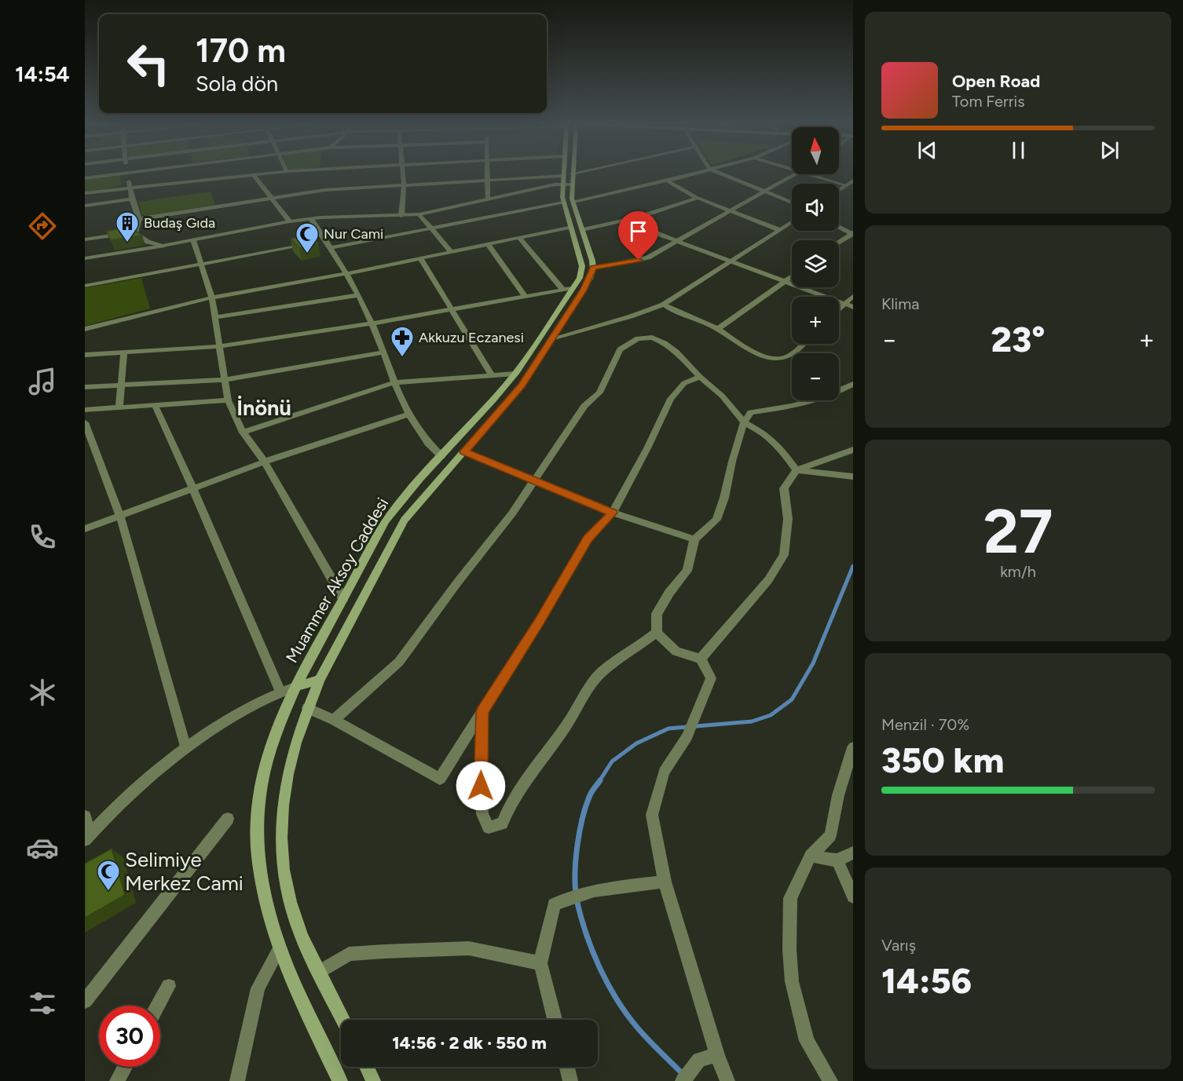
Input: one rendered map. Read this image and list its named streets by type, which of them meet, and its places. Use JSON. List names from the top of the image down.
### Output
{
  "streets": {
    "main road": ["Muammer Aksoy Caddesi"]
  },
  "districts": ["İnönü"],
  "places": {
    "building": ["Budaş Gıda"],
    "mosque": ["Nur Cami", "Selimiye Merkez Cami"],
    "pharmacy": ["Akkuzu Eczanesi"]
  },
  "north": "top",
  "page": {
    "tabs": "14:54",
    "turn": ["170 m", "Sola dön"],
    "song": ["Open Road", "Tom Ferris"],
    "map_buttons": ["+", "−"],
    "tile": [
      "Klima",
      ["27", "km/h"],
      ["Menzil · 70%", "350 km"],
      ["Varış", "14:56"]
    ],
    "heat": ["−", "23°", "+"],
    "limit": "30",
    "trip": "14:56 · 2 dk · 550 m"
  }
}
